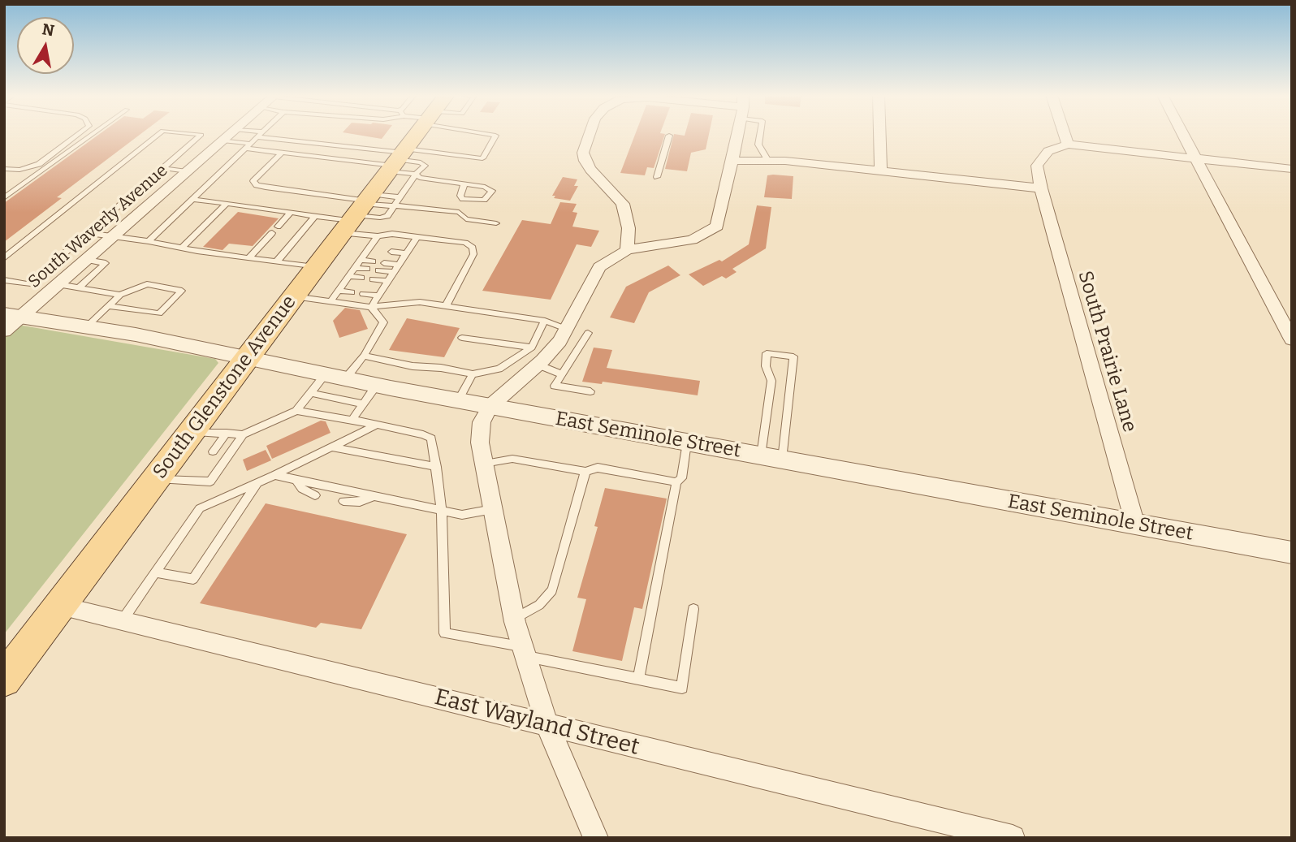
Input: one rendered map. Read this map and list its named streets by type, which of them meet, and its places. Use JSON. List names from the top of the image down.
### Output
{
  "streets": {
    "main road": ["South Glenstone Avenue"],
    "street": [
      "South Waverly Avenue",
      "South Prairie Lane",
      "East Seminole Street",
      "East Wayland Street"
    ]
  },
  "crossings": [
    ["South Waverly Avenue", "East Seminole Street"],
    ["South Prairie Lane", "East Seminole Street"],
    ["South Glenstone Avenue", "East Seminole Street"],
    ["South Glenstone Avenue", "East Wayland Street"]
  ],
  "north": "top"
}
